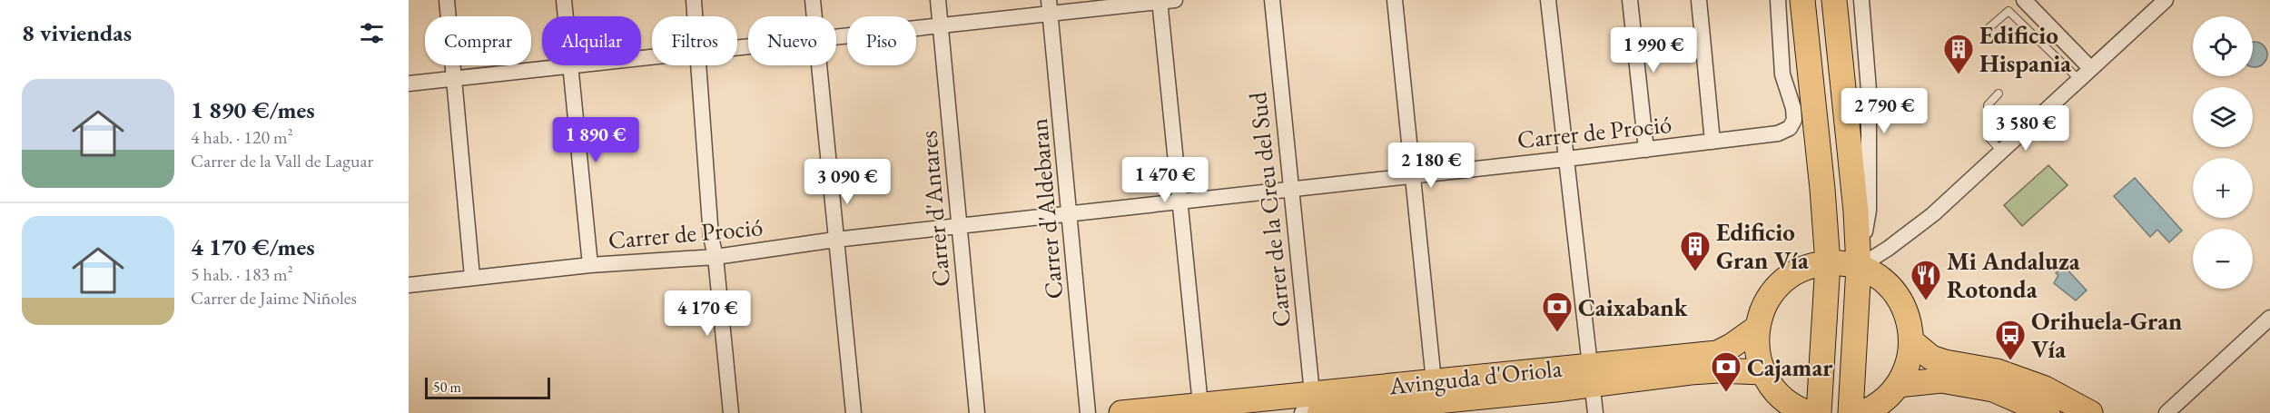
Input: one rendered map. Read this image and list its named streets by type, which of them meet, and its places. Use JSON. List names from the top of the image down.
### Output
{
  "streets": {
    "main road": ["Avinguda d'Oriola"],
    "street": [
      "Carrer de Proció",
      "Carrer d'Antares",
      "Carrer d'Aldebaran",
      "Carrer de la Creu del Sud"
    ]
  },
  "crossings": [
    ["Carrer de Proció", "Carrer d'Antares"],
    ["Carrer de Proció", "Carrer d'Aldebaran"],
    ["Carrer de Proció", "Carrer de la Creu del Sud"],
    ["Carrer de la Creu del Sud", "Avinguda d'Oriola"]
  ],
  "places": {
    "building": ["Edificio Hispania", "Edificio Gran Vía"],
    "restaurant": ["Mi Andaluza Rotonda"],
    "bank": ["Caixabank", "Cajamar"],
    "bus stop": ["Orihuela-Gran Vía"]
  },
  "scale_bar": "50 m",
  "page": {
    "heading": "8 viviendas",
    "map_buttons": ["+", "−"],
    "chip": [
      "Comprar",
      "Alquilar",
      "Filtros",
      "Nuevo",
      "Piso"
    ],
    "price": [
      "1 990 €",
      "2 790 €",
      "3 580 €",
      "1 890 €",
      "2 180 €",
      "1 470 €",
      "3 090 €",
      "4 170 €"
    ],
    "list": [
      {
        "name": "1 890 €/mes",
        "note": "4 hab. · 120 m² · Carrer de la Vall de Laguar"
      },
      {
        "name": "4 170 €/mes",
        "note": "5 hab. · 183 m² · Carrer de Jaime Niñoles"
      }
    ],
    "scale": "50 m"
  }
}
